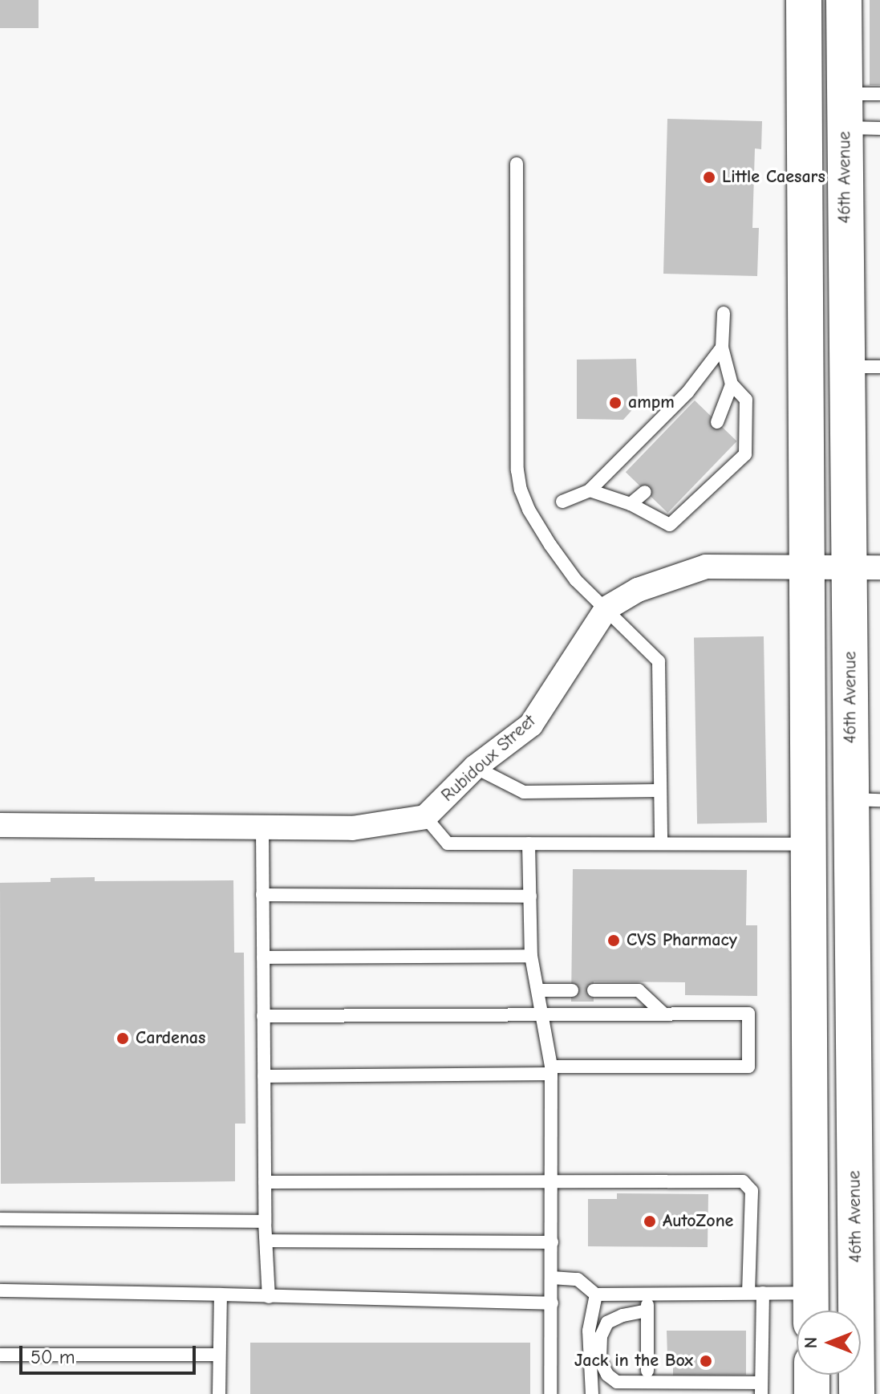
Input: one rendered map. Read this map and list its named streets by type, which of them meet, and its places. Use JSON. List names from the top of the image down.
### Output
{
  "streets": {
    "main road": ["46th Avenue"],
    "street": ["Rubidoux Street"]
  },
  "crossings": [
    ["46th Avenue", "Rubidoux Street"]
  ],
  "places": [
    "Little Caesars",
    "ampm",
    "CVS Pharmacy",
    "Cardenas",
    "AutoZone",
    "Jack in the Box"
  ],
  "scale_bar": "50 m",
  "north": "left"
}
